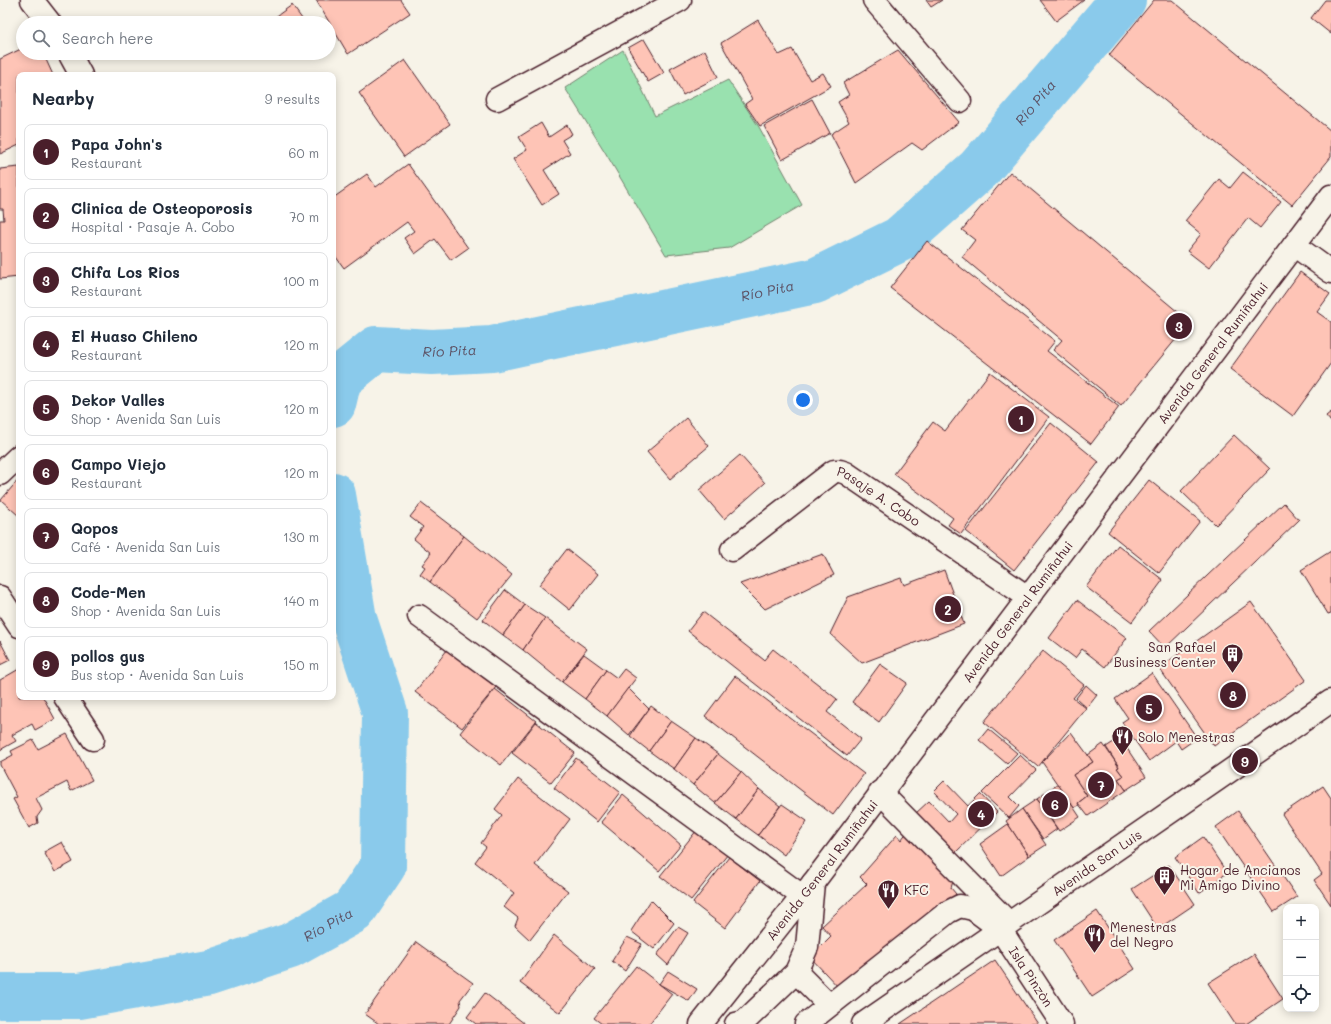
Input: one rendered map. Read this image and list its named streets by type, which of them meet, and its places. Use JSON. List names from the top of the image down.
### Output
{
  "streets": {
    "main road": [
      "Avenida General Rumiñahui",
      "Pasaje A. Cobo",
      "Avenida San Luis",
      "Isla Pinzòn"
    ]
  },
  "crossings": [
    ["Avenida General Rumiñahui", "Pasaje A. Cobo"],
    ["Avenida San Luis", "Isla Pinzòn"]
  ],
  "water": ["Río Pita"],
  "places": {
    "building": ["San Rafael Business Center", "Hogar de Ancianos Mi Amigo Divino"],
    "restaurant": ["Solo Menestras", "KFC", "Menestras del Negro"]
  },
  "page": {
    "search": "Search here",
    "heading": ["Nearby", "9 results"],
    "list": [
      {
        "mark": "1",
        "name": "Papa John's",
        "note": "Restaurant",
        "value": "60 m"
      },
      {
        "mark": "2",
        "name": "Clinica de Osteoporosis",
        "note": "Hospital · Pasaje A. Cobo",
        "value": "70 m"
      },
      {
        "mark": "3",
        "name": "Chifa Los Rios",
        "note": "Restaurant",
        "value": "100 m"
      },
      {
        "mark": "4",
        "name": "El Huaso Chileno",
        "note": "Restaurant",
        "value": "120 m"
      },
      {
        "mark": "5",
        "name": "Dekor Valles",
        "note": "Shop · Avenida San Luis",
        "value": "120 m"
      },
      {
        "mark": "6",
        "name": "Campo Viejo",
        "note": "Restaurant",
        "value": "120 m"
      },
      {
        "mark": "7",
        "name": "Qopos",
        "note": "Café · Avenida San Luis",
        "value": "130 m"
      },
      {
        "mark": "8",
        "name": "Code-Men",
        "note": "Shop · Avenida San Luis",
        "value": "140 m"
      },
      {
        "mark": "9",
        "name": "pollos gus",
        "note": "Bus stop · Avenida San Luis",
        "value": "150 m"
      }
    ],
    "pins": [
      "3",
      "1",
      "2",
      "8",
      "5",
      "9",
      "7",
      "6",
      "4"
    ],
    "map_buttons": ["+", "−"]
  }
}
